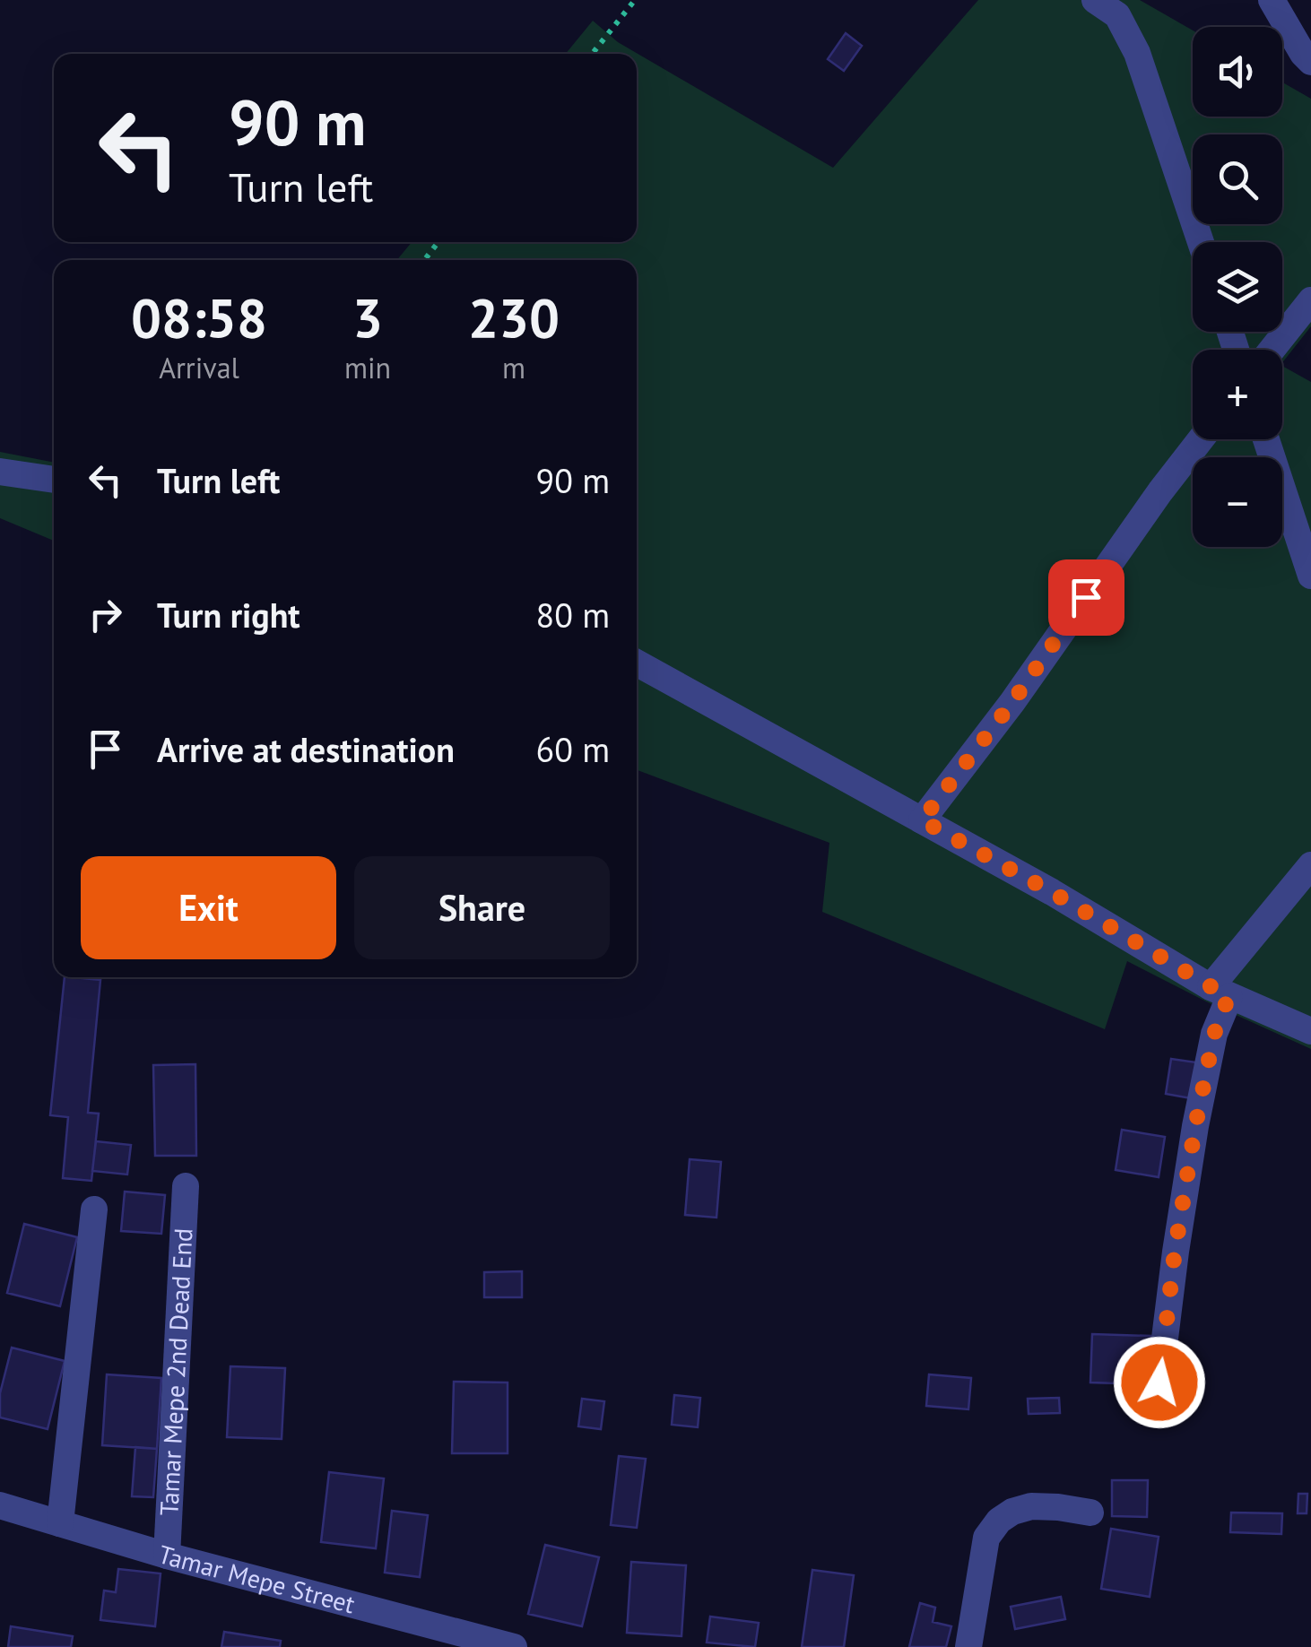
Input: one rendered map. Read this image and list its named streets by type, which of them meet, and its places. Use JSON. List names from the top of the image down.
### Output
{
  "streets": {
    "street": ["Tamar Mepe 2nd Dead End", "Tamar Mepe Street"]
  },
  "crossings": [
    ["Tamar Mepe 2nd Dead End", "Tamar Mepe Street"]
  ],
  "page": {
    "map_buttons": ["+", "−"],
    "turn": ["90 m", "Turn left"],
    "eta": [
      "08:58",
      "Arrival",
      "3",
      "min",
      "230",
      "m"
    ],
    "list": [
      {
        "name": "Turn left",
        "value": "90 m"
      },
      {
        "name": "Turn right",
        "value": "80 m"
      },
      {
        "name": "Arrive at destination",
        "value": "60 m"
      }
    ],
    "buttons": ["Exit", "Share"]
  }
}
